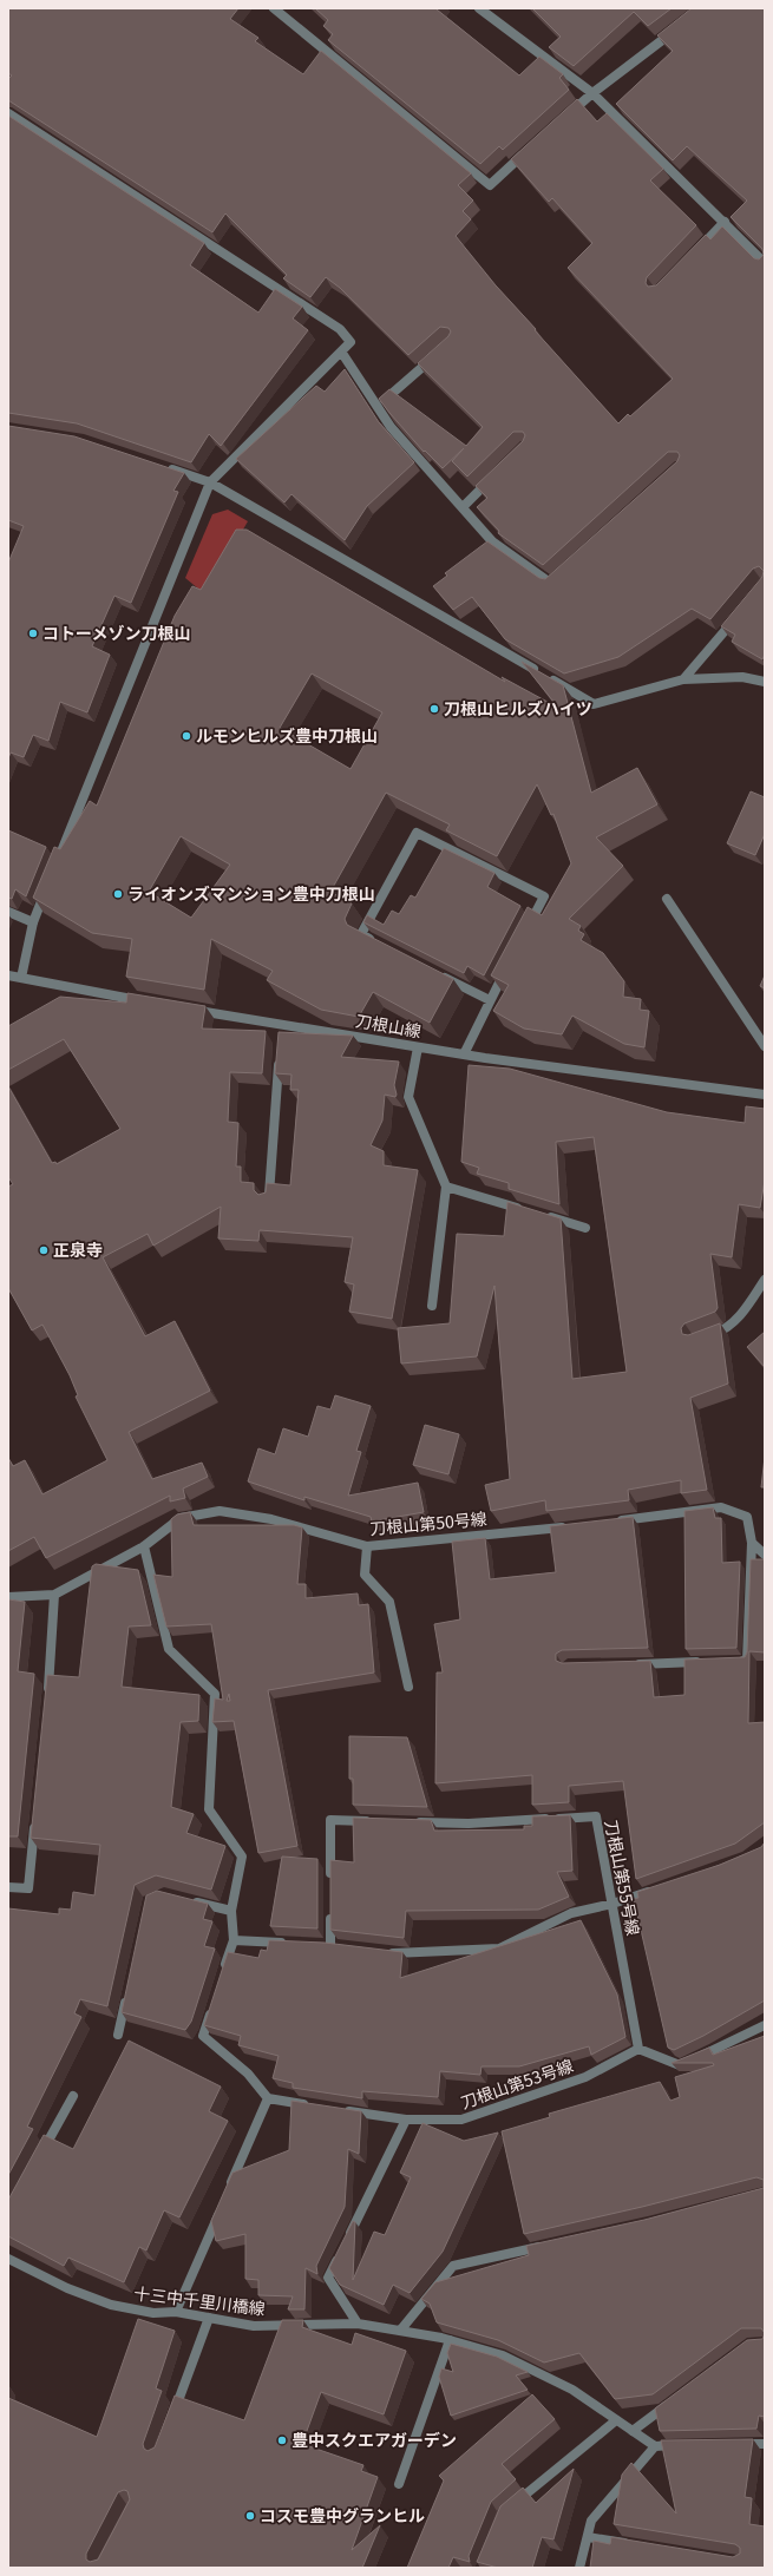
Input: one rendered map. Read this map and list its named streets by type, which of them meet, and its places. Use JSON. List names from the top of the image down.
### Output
{
  "streets": {
    "street": [
      "刀根山線",
      "刀根山第50号線",
      "刀根山第55号線",
      "刀根山第53号線",
      "十三中千里川橋線"
    ]
  },
  "crossings": [
    ["刀根山第55号線", "刀根山第53号線"]
  ],
  "places": [
    "コトーメゾン刀根山",
    "刀根山ヒルズハイツ",
    "ルモンヒルズ豊中刀根山",
    "ライオンズマンション豊中刀根山",
    "正泉寺",
    "豊中スクエアガーデン",
    "コスモ豊中グランヒル"
  ]
}
